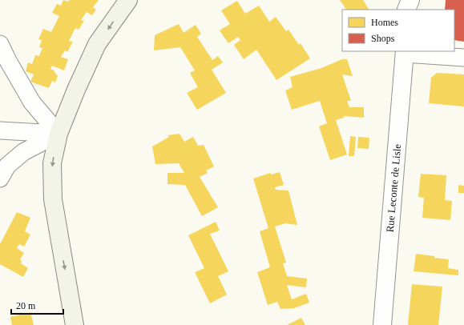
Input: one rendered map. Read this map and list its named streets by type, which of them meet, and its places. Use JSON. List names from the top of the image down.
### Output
{
  "streets": {
    "street": ["Rue Leconte de Lisle"]
  },
  "legend": ["Homes", "Shops"],
  "scale_bar": "20 m"
}
